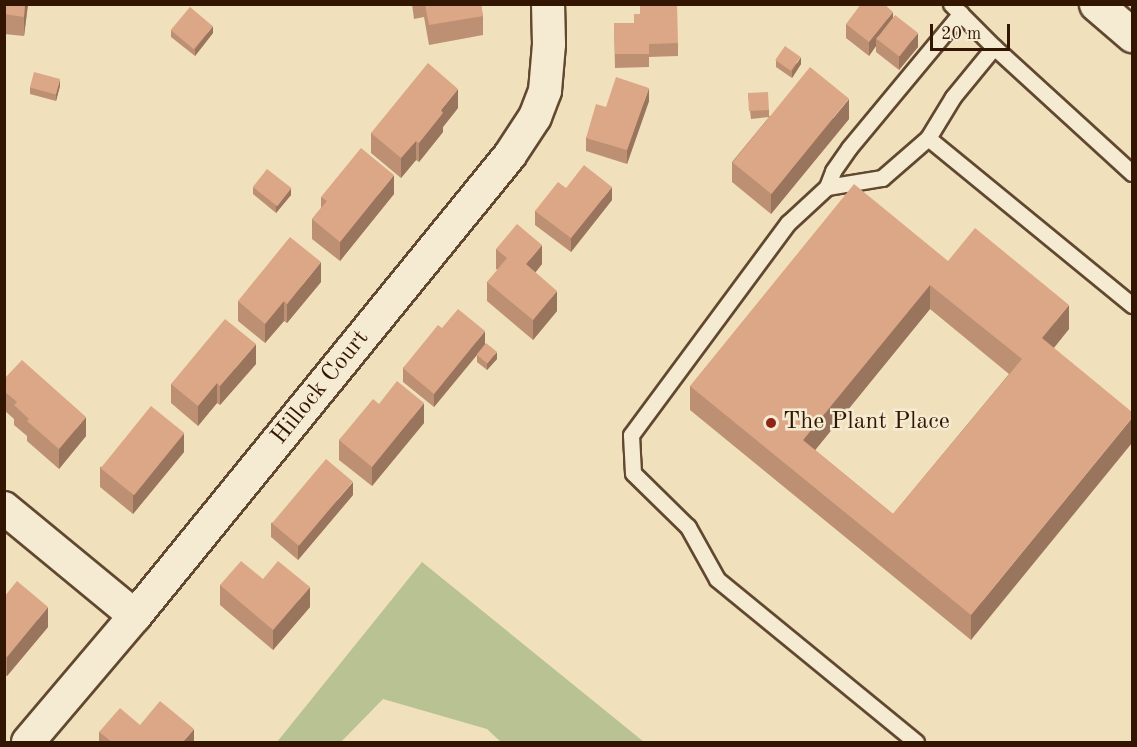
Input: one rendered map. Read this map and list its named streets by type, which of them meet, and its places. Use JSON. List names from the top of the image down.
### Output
{
  "streets": {
    "street": ["Hillock Court"]
  },
  "places": ["The Plant Place"],
  "scale_bar": "20 m"
}
